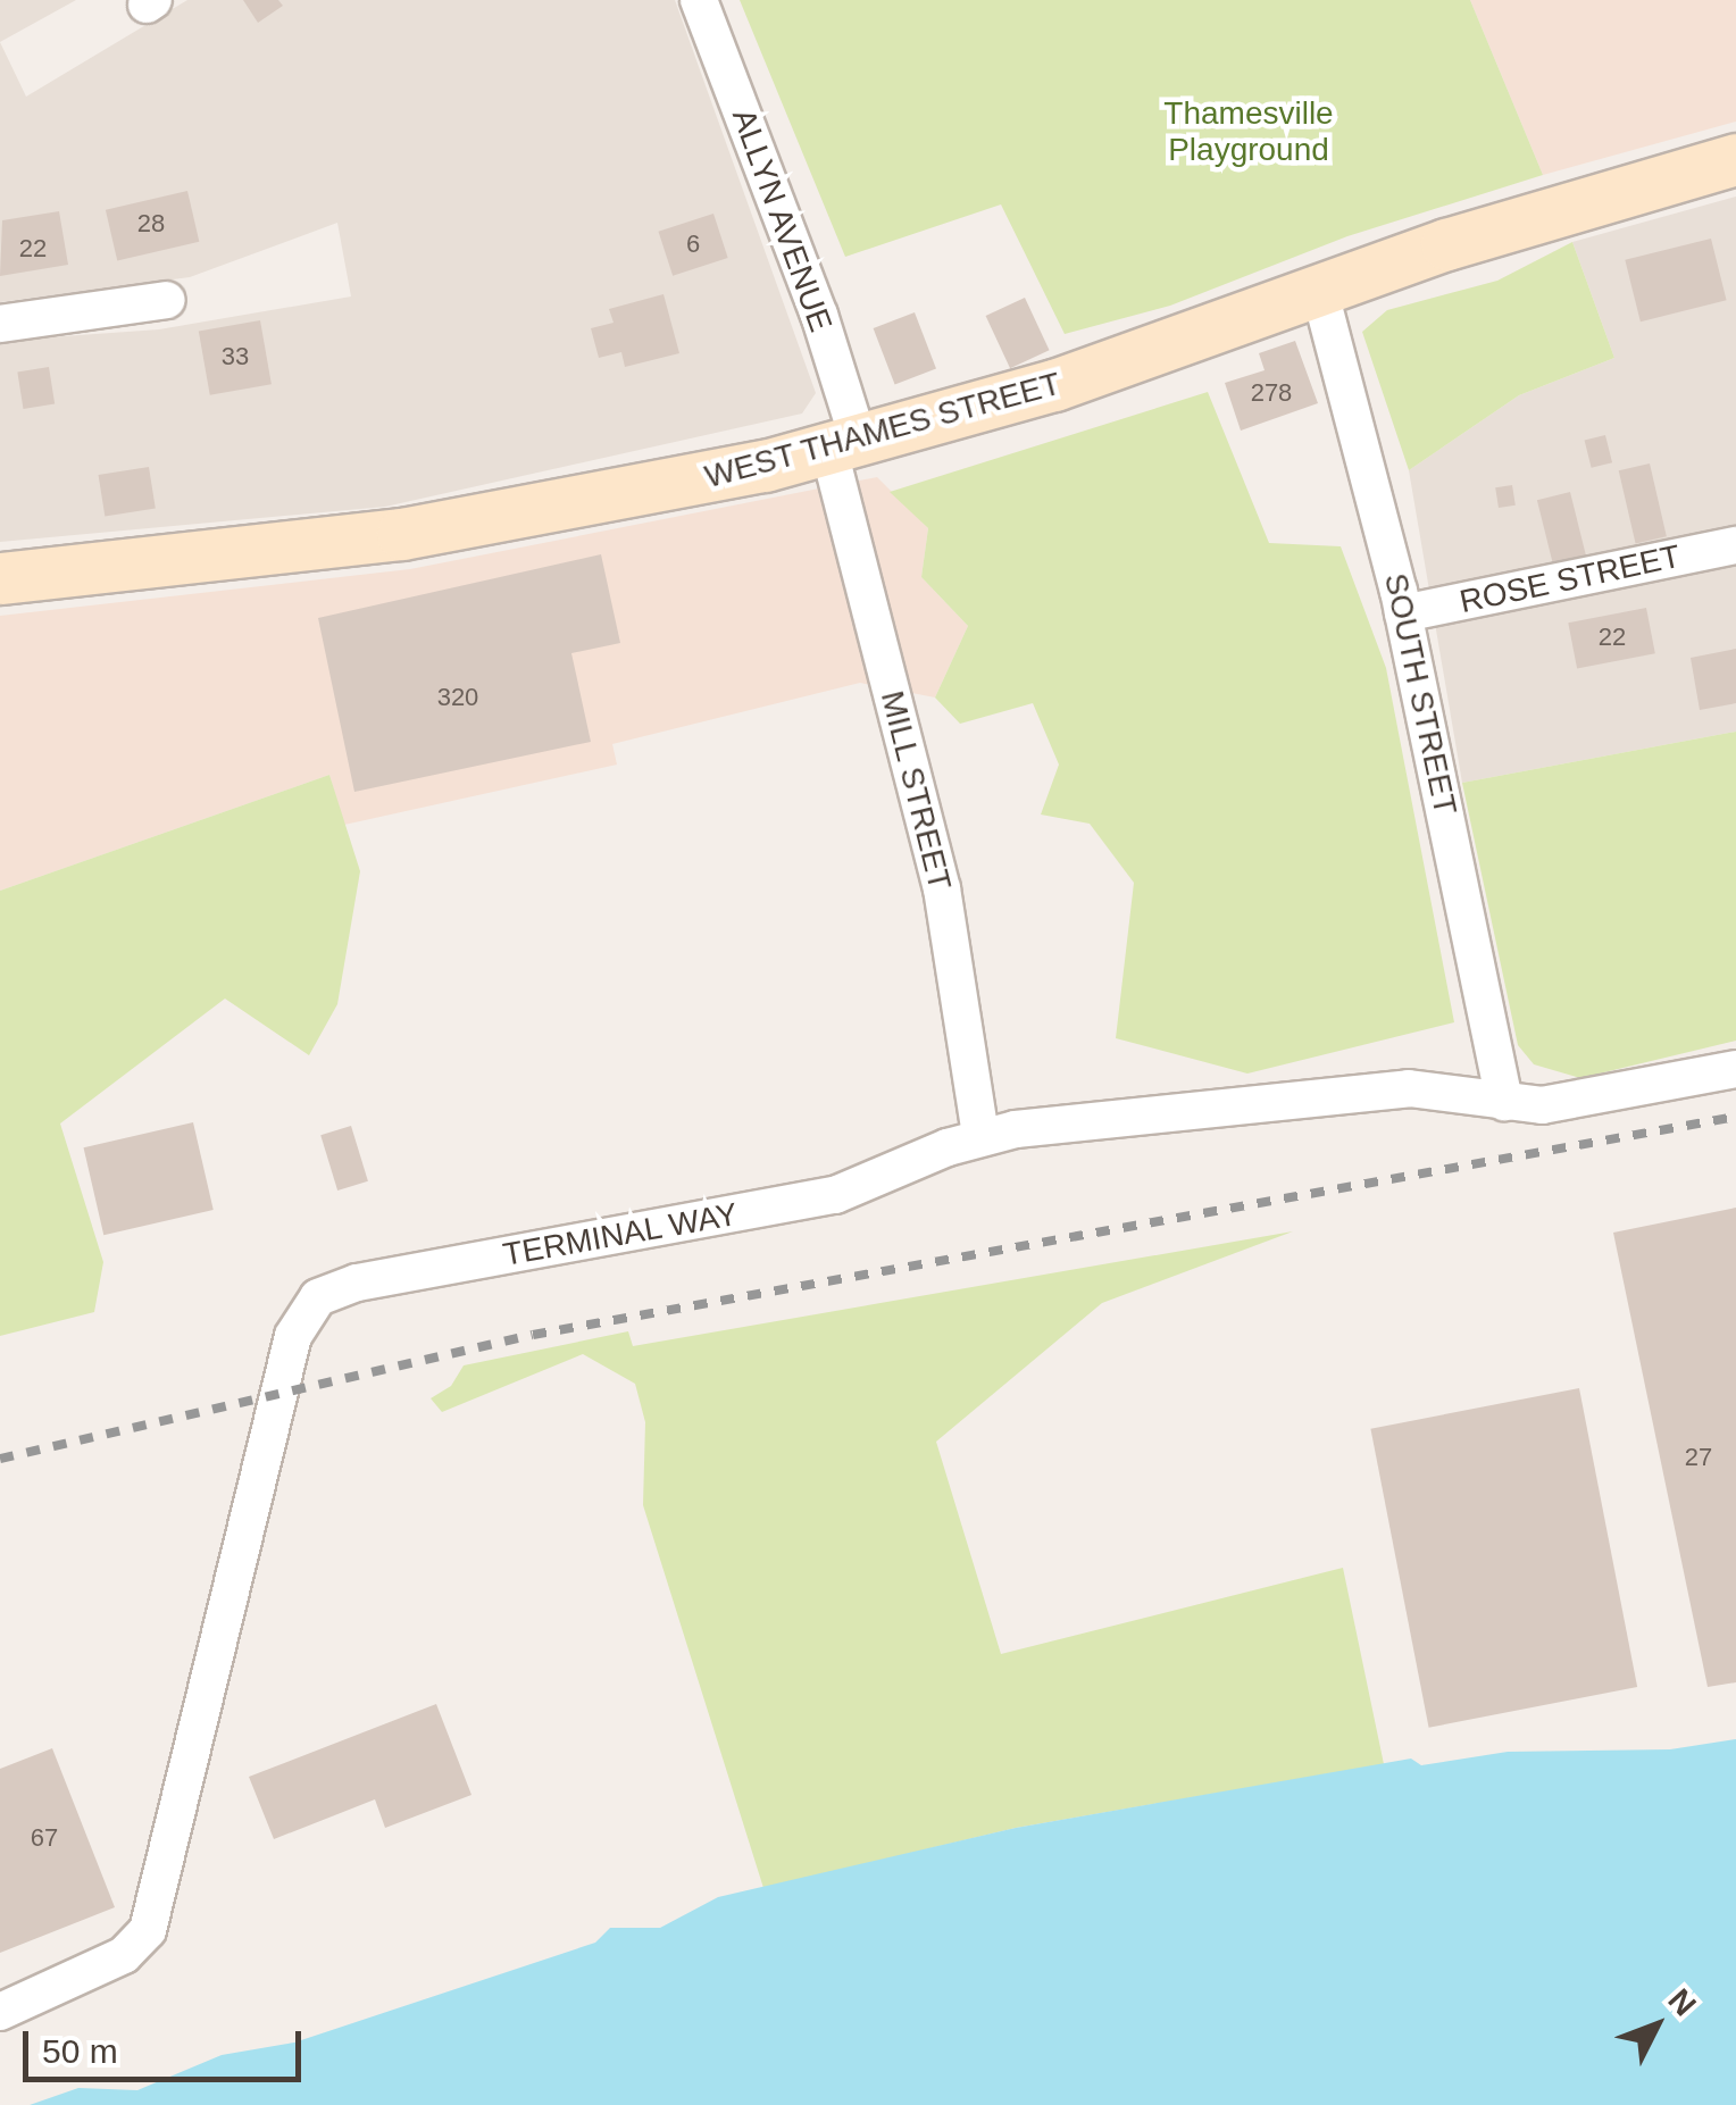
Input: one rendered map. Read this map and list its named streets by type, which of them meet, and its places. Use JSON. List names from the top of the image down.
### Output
{
  "streets": {
    "main road": ["WEST THAMES STREET"],
    "street": [
      "ALLYN AVENUE",
      "ROSE STREET",
      "SOUTH STREET",
      "MILL STREET",
      "TERMINAL WAY"
    ]
  },
  "crossings": [
    ["ALLYN AVENUE", "WEST THAMES STREET"],
    ["ALLYN AVENUE", "MILL STREET"],
    ["WEST THAMES STREET", "SOUTH STREET"],
    ["WEST THAMES STREET", "MILL STREET"],
    ["ROSE STREET", "SOUTH STREET"],
    ["SOUTH STREET", "TERMINAL WAY"],
    ["MILL STREET", "TERMINAL WAY"]
  ],
  "parks": ["Thamesville Playground"],
  "house_numbers": [
    "28",
    "6",
    "22",
    "33",
    "278",
    "22",
    "320",
    "27",
    "67"
  ],
  "scale_bar": "50 m",
  "north": "top right"
}
